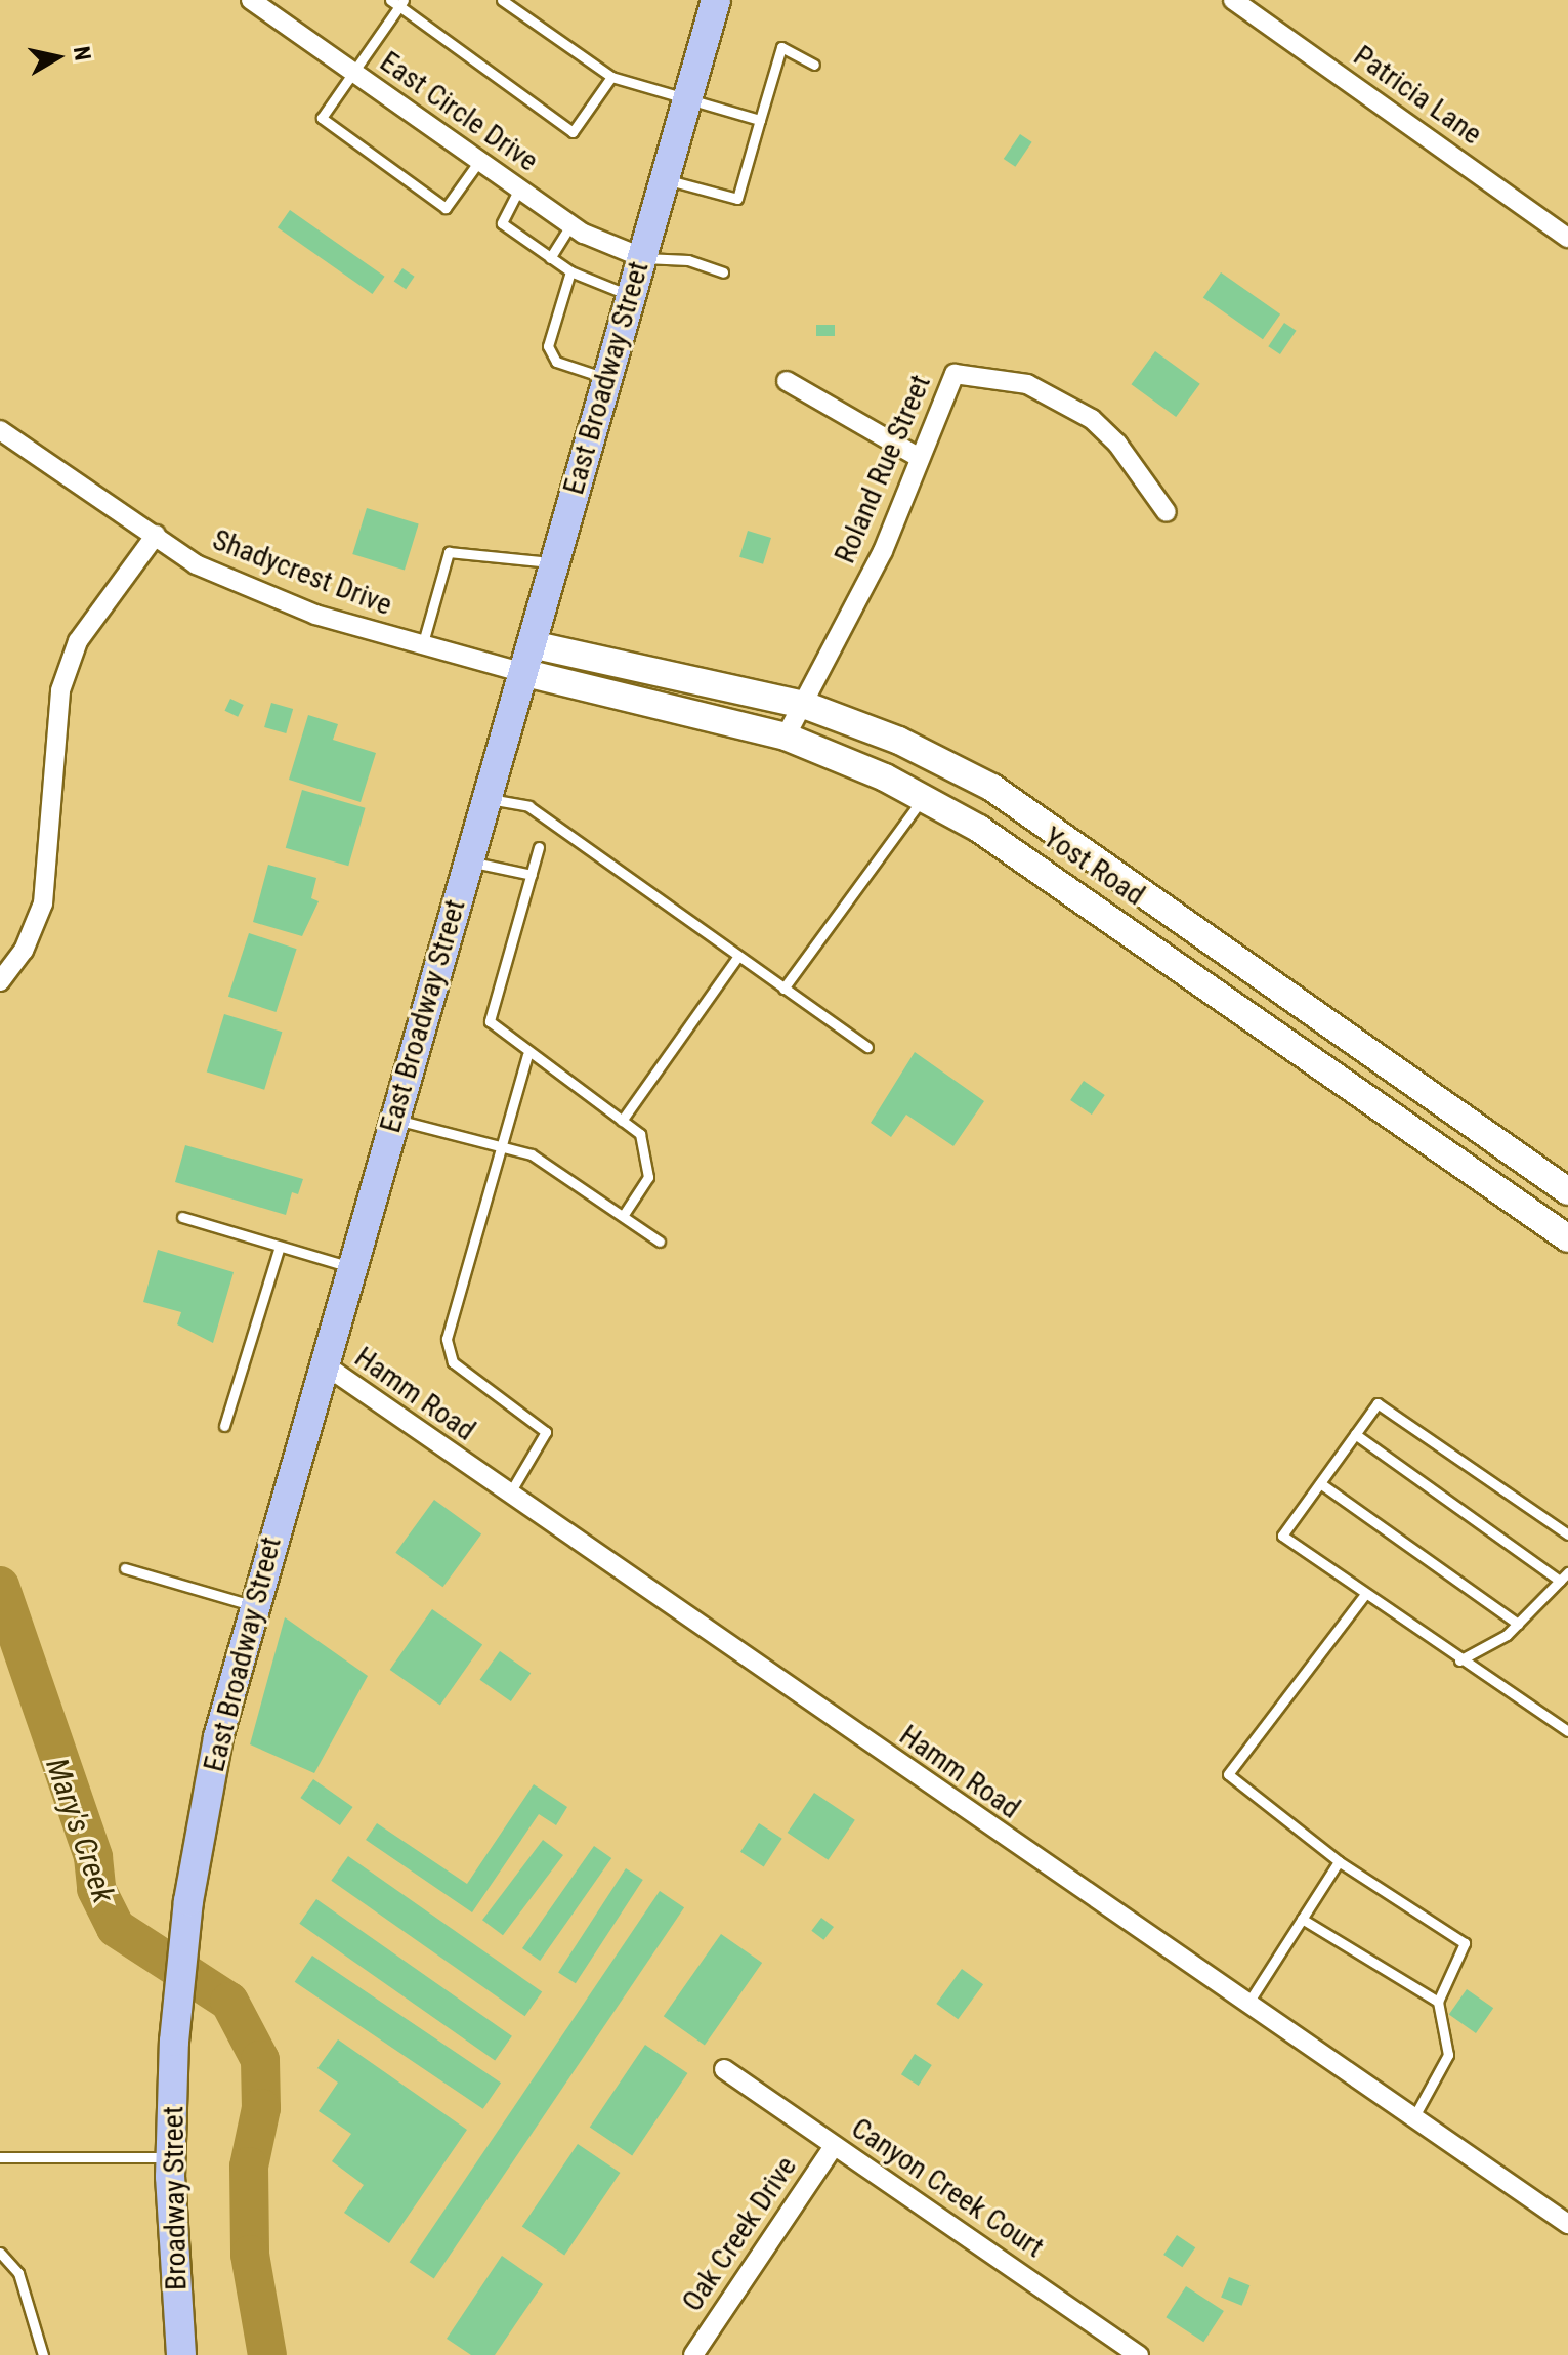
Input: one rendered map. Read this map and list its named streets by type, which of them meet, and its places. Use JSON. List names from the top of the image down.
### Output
{
  "streets": {
    "main road": ["East Broadway Street", "Yost Road", "Broadway Street"],
    "street": [
      "Patricia Lane",
      "East Circle Drive",
      "Roland Rue Street",
      "Shadycrest Drive",
      "Hamm Road",
      "Canyon Creek Court",
      "Oak Creek Drive"
    ]
  },
  "crossings": [
    ["East Circle Drive", "East Broadway Street"],
    ["East Broadway Street", "Shadycrest Drive"],
    ["East Broadway Street", "Yost Road"],
    ["East Broadway Street", "Hamm Road"],
    ["East Broadway Street", "Broadway Street"],
    ["Roland Rue Street", "Yost Road"],
    ["Shadycrest Drive", "Yost Road"],
    ["Canyon Creek Court", "Oak Creek Drive"]
  ],
  "water": ["Mary's Creek"],
  "north": "right"
}
